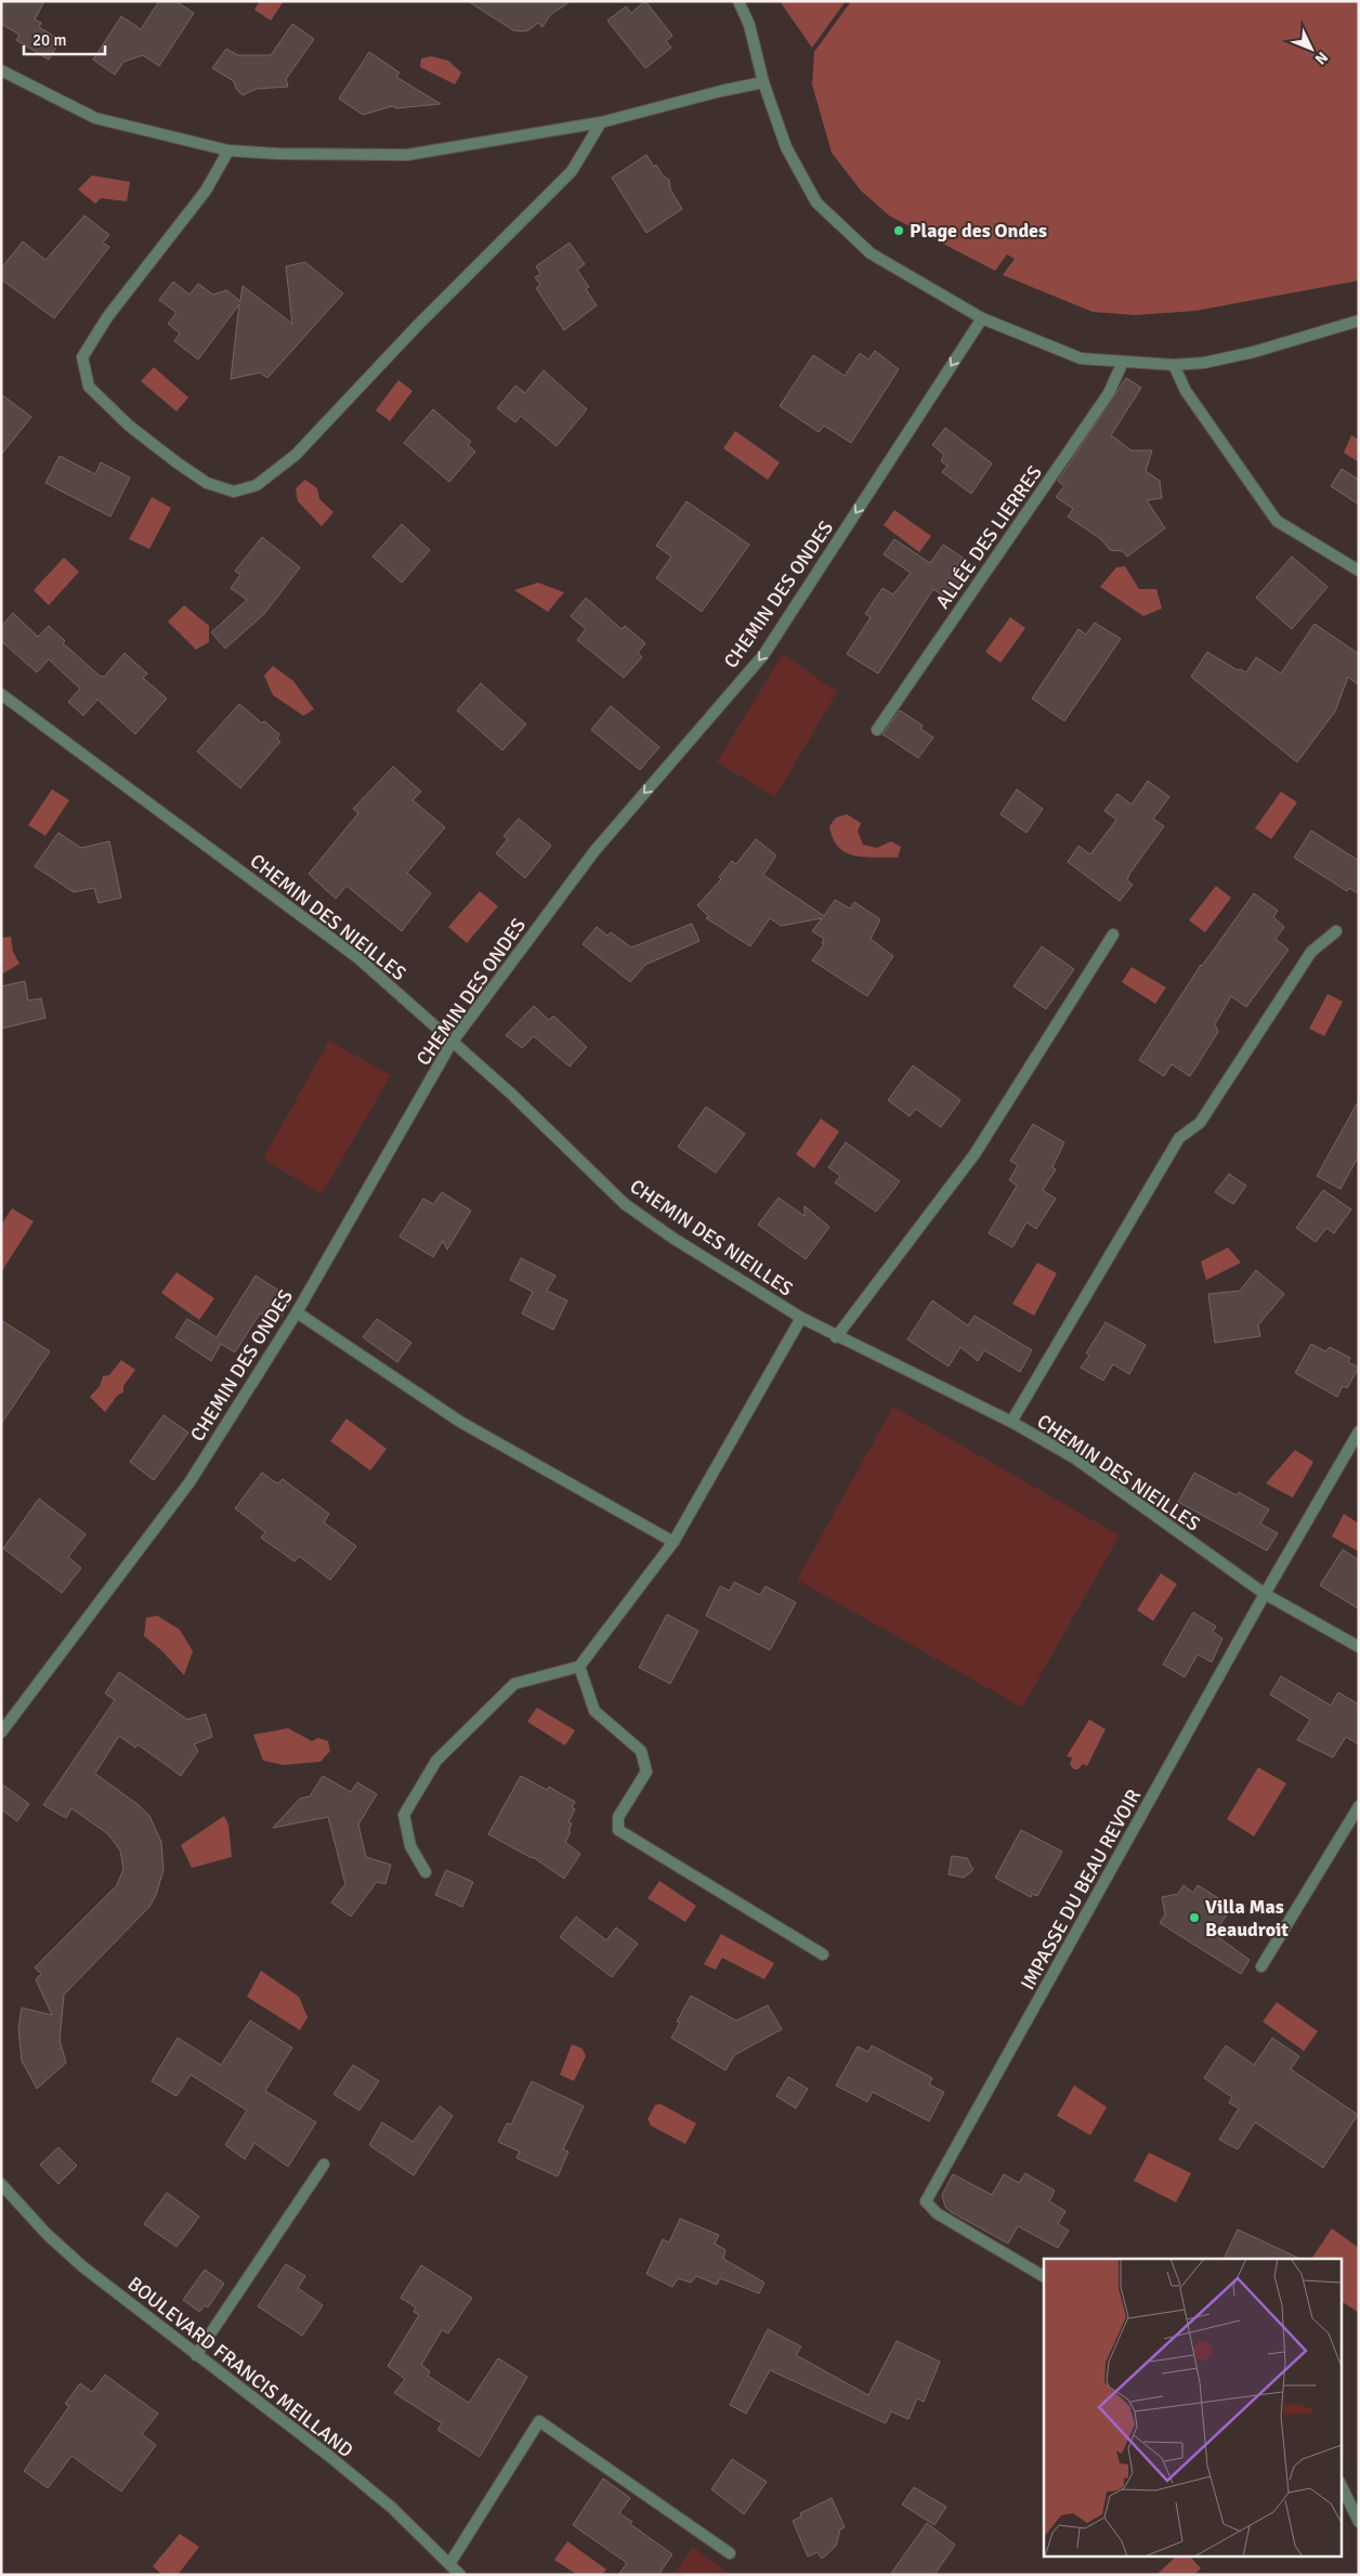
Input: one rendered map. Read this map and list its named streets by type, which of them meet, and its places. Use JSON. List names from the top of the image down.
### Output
{
  "streets": {
    "street": [
      "ALLÉE DES LIERRES",
      "CHEMIN DES ONDES",
      "CHEMIN DES NIEILLES",
      "IMPASSE DU BEAU REVOIR",
      "BOULEVARD FRANCIS MEILLAND"
    ]
  },
  "crossings": [
    ["CHEMIN DES ONDES", "CHEMIN DES NIEILLES"],
    ["CHEMIN DES NIEILLES", "IMPASSE DU BEAU REVOIR"]
  ],
  "one_way": ["CHEMIN DES ONDES"],
  "places": ["Plage des Ondes", "Villa Mas Beaudroit"],
  "scale_bar": "20 m",
  "north": "bottom right"
}
